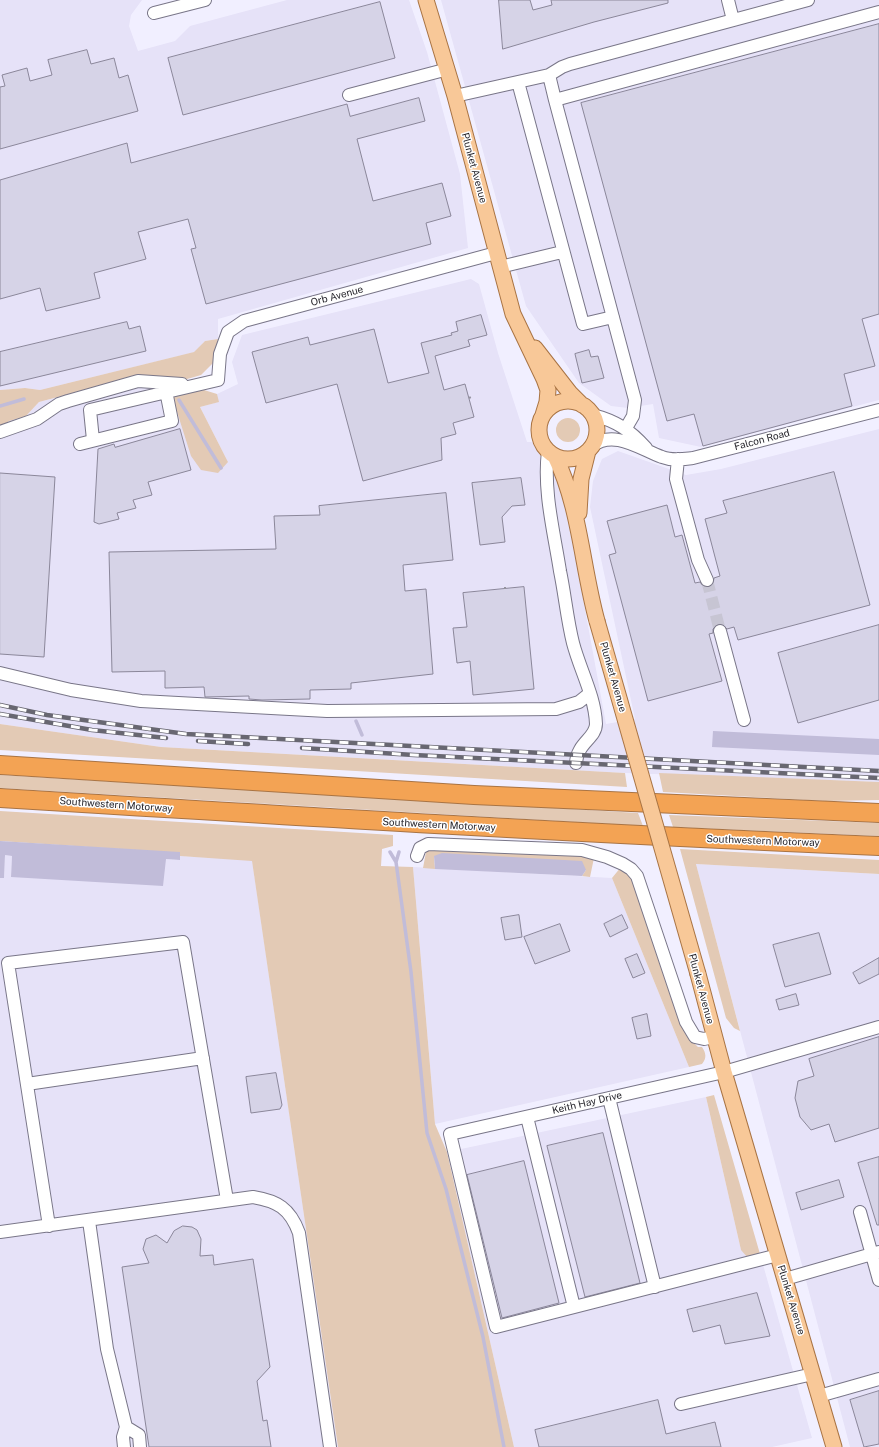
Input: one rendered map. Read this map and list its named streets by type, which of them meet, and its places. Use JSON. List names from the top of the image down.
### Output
{
  "streets": {
    "highway": ["Southwestern Motorway"],
    "main road": ["Plunket Avenue"],
    "street": ["Orb Avenue", "Falcon Road", "Keith Hay Drive"]
  },
  "crossings": [
    ["Plunket Avenue", "Orb Avenue"],
    ["Plunket Avenue", "Falcon Road"],
    ["Plunket Avenue", "Keith Hay Drive"]
  ]
}
